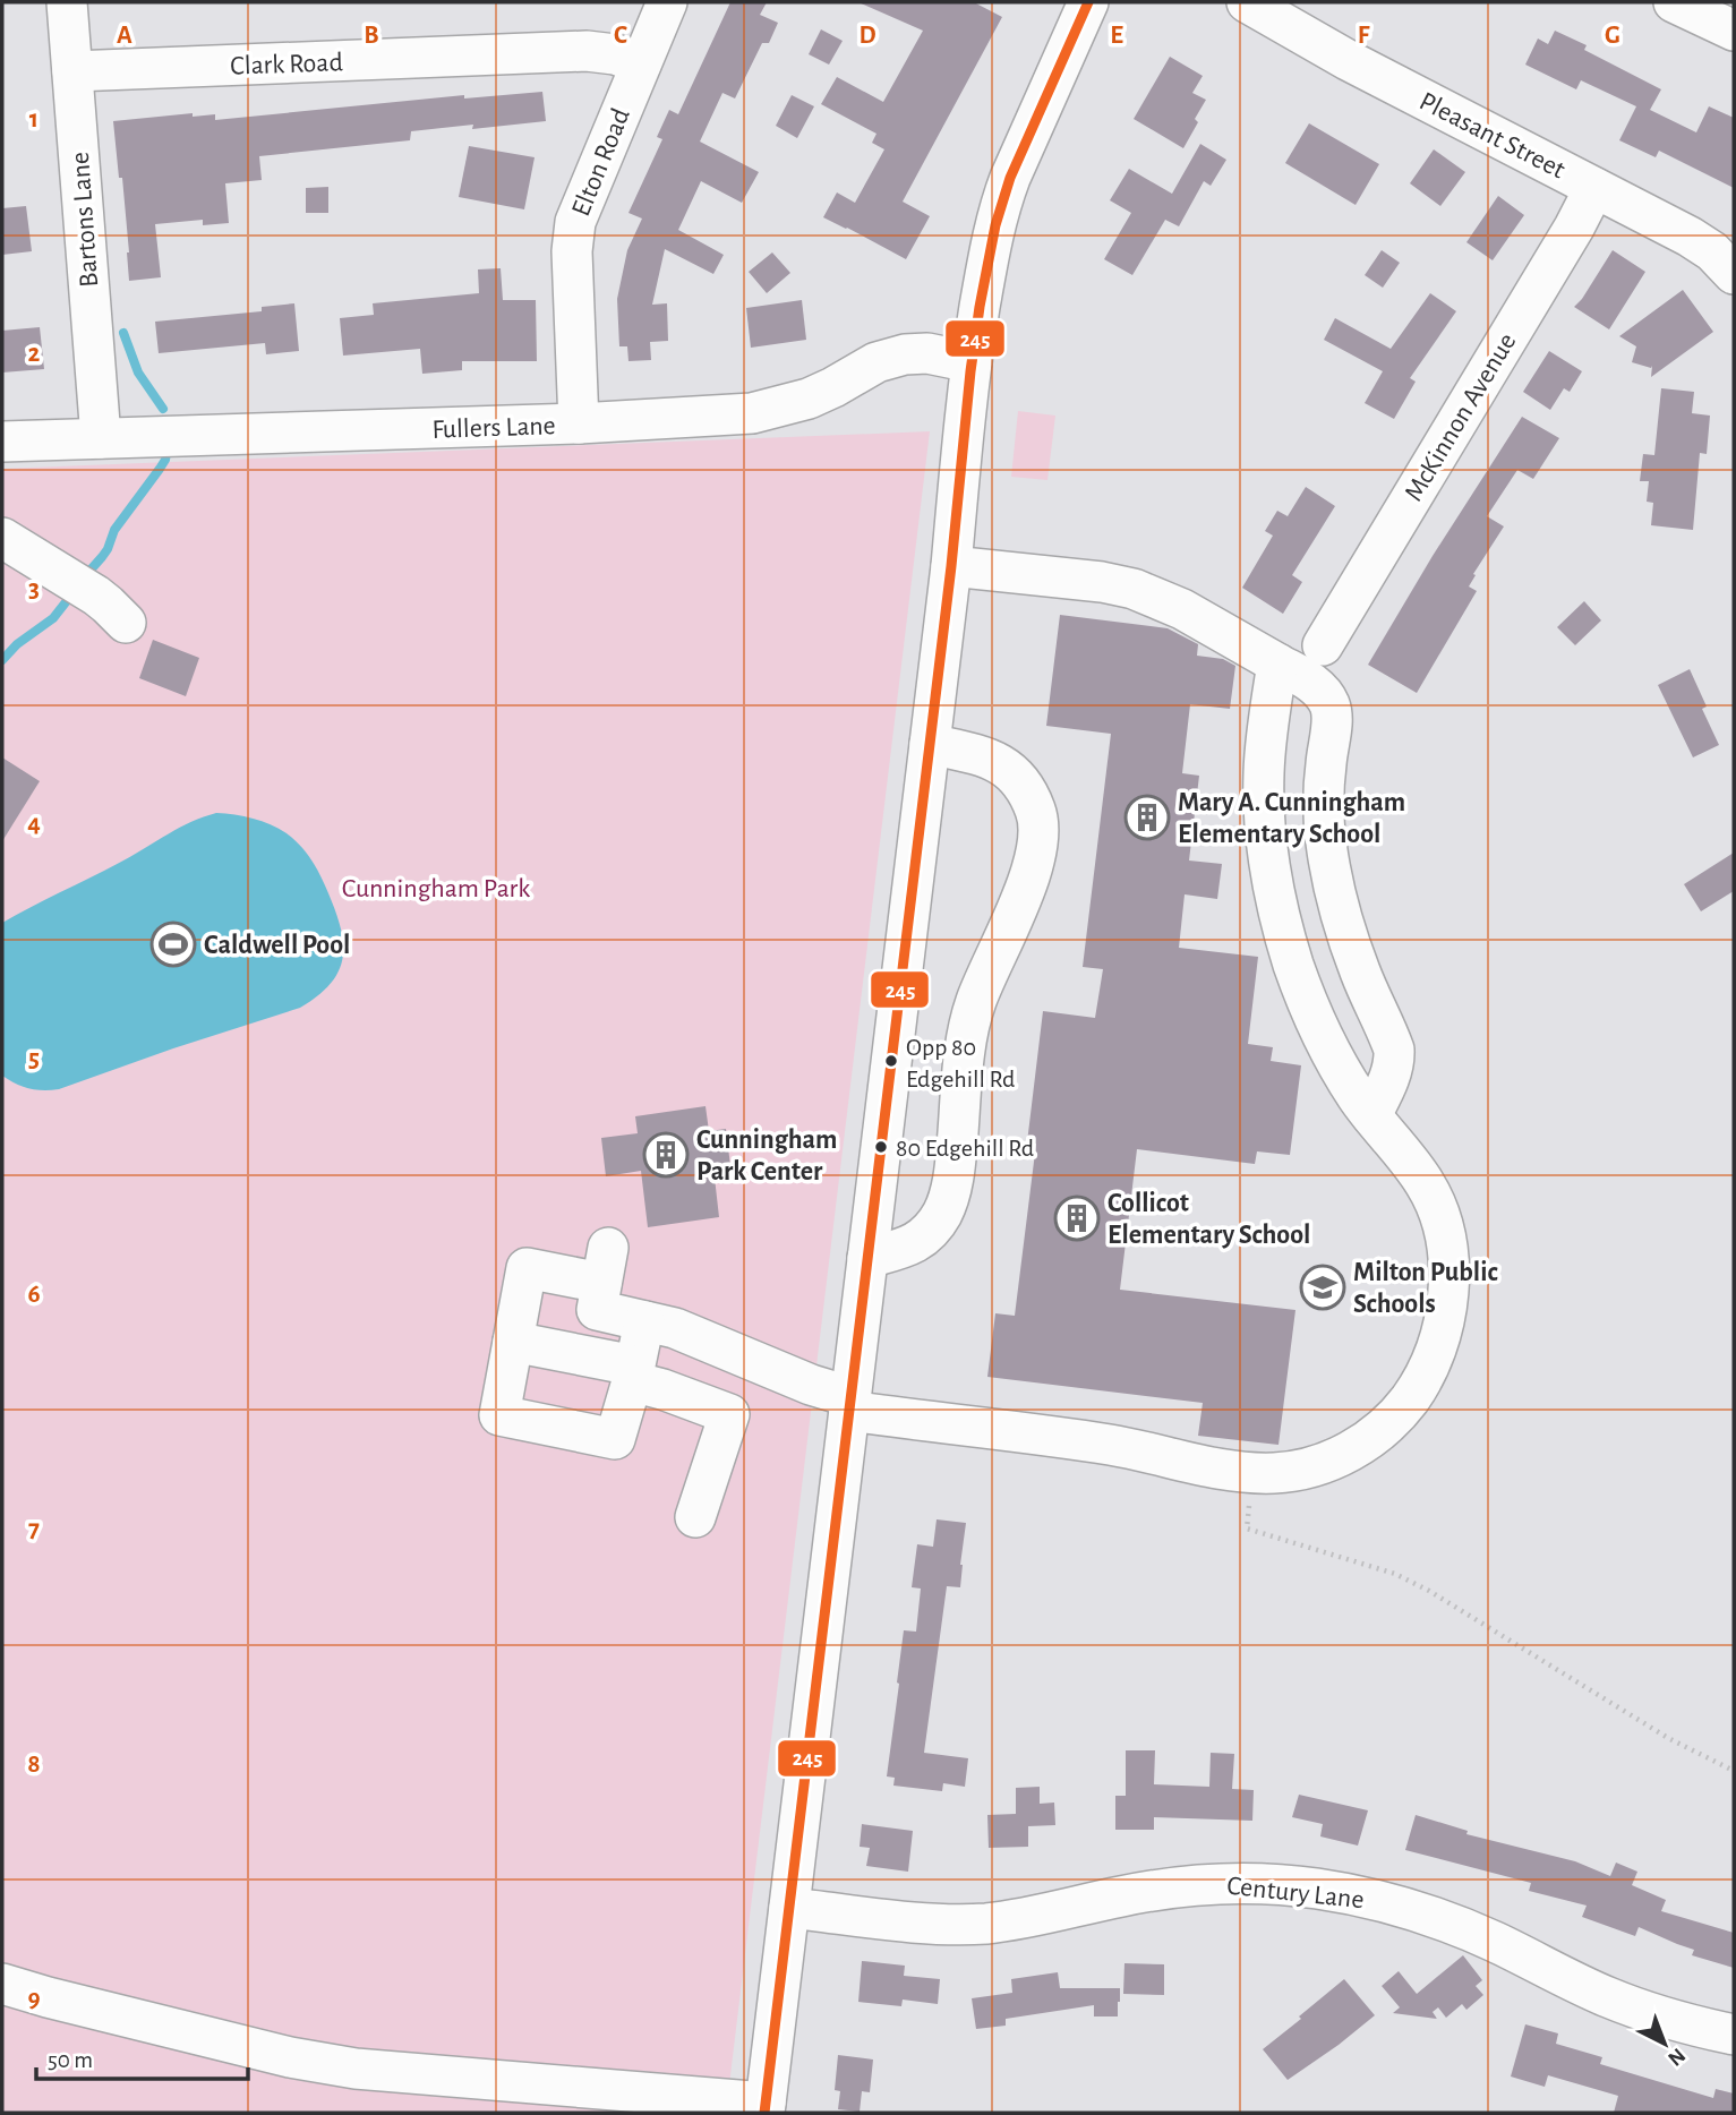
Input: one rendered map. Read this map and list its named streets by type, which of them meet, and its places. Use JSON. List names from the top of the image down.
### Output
{
  "streets": {
    "street": [
      "Clark Road",
      "Pleasant Street",
      "Elton Road",
      "Bartons Lane",
      "McKinnon Avenue",
      "Fullers Lane",
      "Century Lane"
    ]
  },
  "crossings": [
    ["Clark Road", "Elton Road"],
    ["Clark Road", "Bartons Lane"],
    ["Pleasant Street", "McKinnon Avenue"],
    ["Elton Road", "Fullers Lane"],
    ["Bartons Lane", "Fullers Lane"]
  ],
  "parks": ["Cunningham Park"],
  "places": {
    "building": ["Mary A. Cunningham Elementary School", "Cunningham Park Center", "Collicot Elementary School"],
    "sports": ["Caldwell Pool"],
    "other": ["Opp 80 Edgehill Rd", "80 Edgehill Rd"],
    "school or university": ["Milton Public Schools"]
  },
  "lines": ["transit line 245"],
  "scale_bar": "50 m",
  "north": "bottom right",
  "grid": {
    "columns": [
      "A",
      "B",
      "C",
      "D",
      "E",
      "F",
      "G"
    ],
    "rows": [
      "1",
      "2",
      "3",
      "4",
      "5",
      "6",
      "7",
      "8",
      "9"
    ]
  }
}
